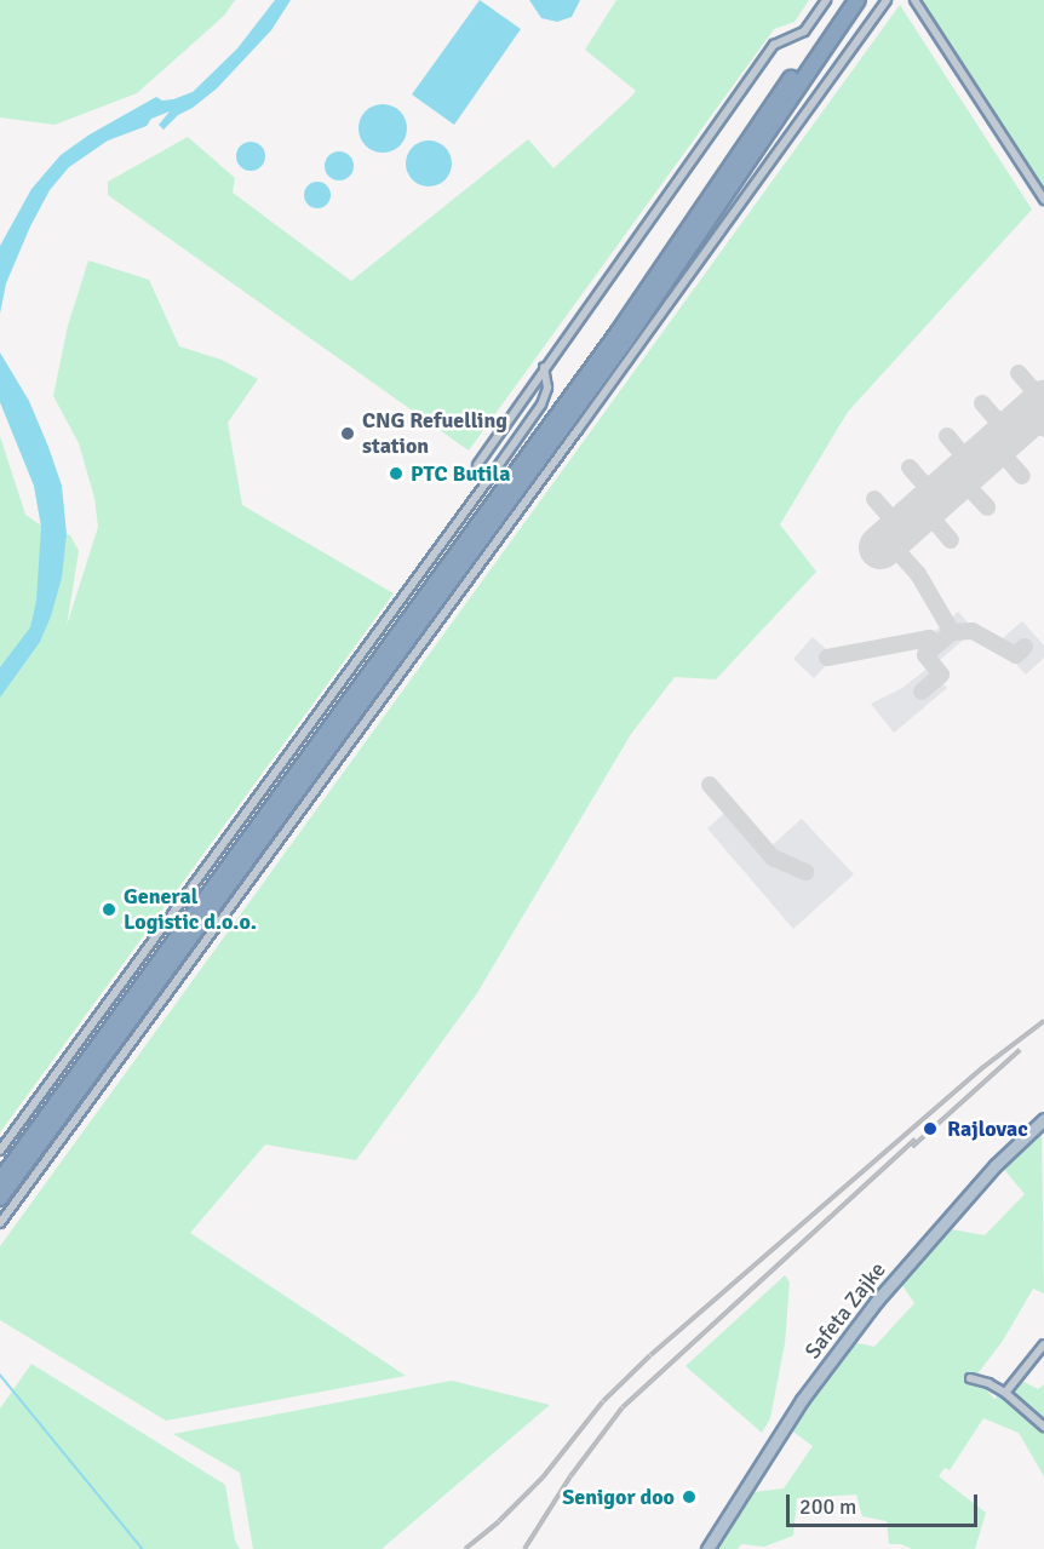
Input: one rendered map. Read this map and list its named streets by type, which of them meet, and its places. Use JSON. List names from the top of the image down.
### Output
{
  "streets": {
    "main road": ["Safeta Zajke"]
  },
  "places": [
    "CNG Refuelling station",
    "PTC Butila",
    "General Logistic d.o.o.",
    "Rajlovac",
    "Senigor doo"
  ],
  "scale_bar": "200 m"
}
